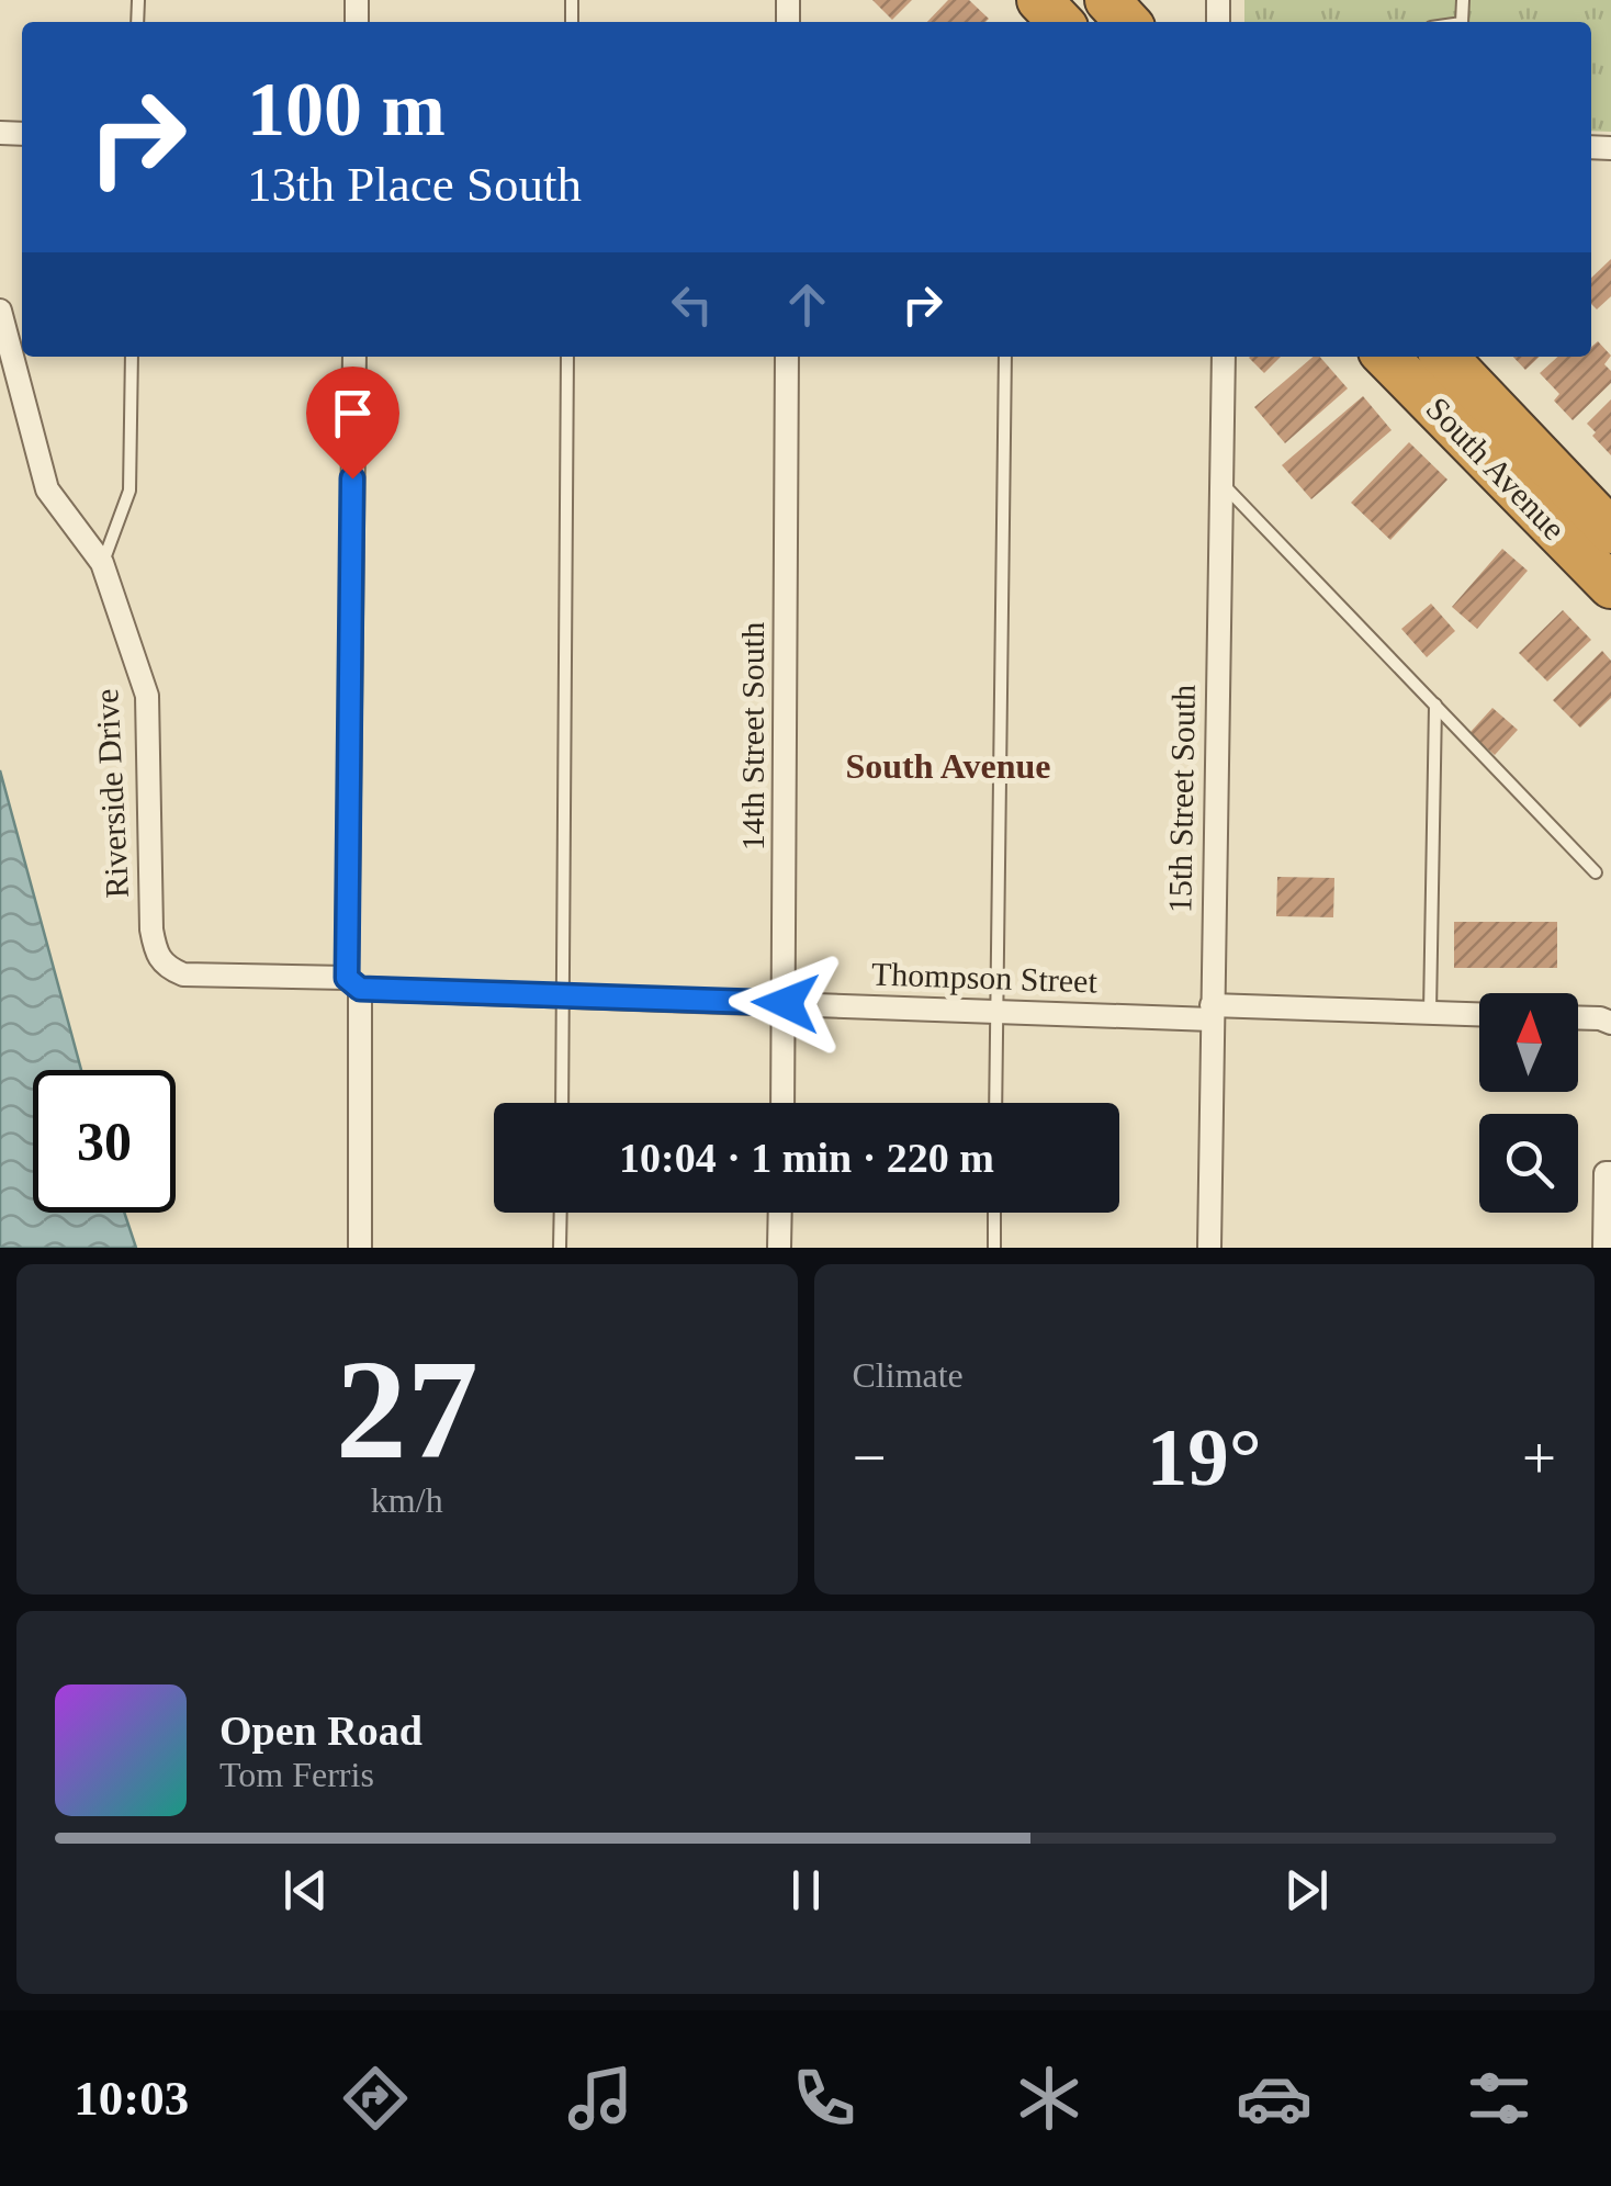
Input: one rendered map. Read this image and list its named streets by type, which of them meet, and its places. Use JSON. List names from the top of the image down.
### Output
{
  "streets": {
    "highway": ["South Avenue"],
    "street": [
      "14th Street South",
      "Riverside Drive",
      "15th Street South",
      "Thompson Street"
    ]
  },
  "crossings": [
    ["14th Street South", "Thompson Street"],
    ["Riverside Drive", "Thompson Street"],
    ["15th Street South", "Thompson Street"]
  ],
  "districts": ["South Avenue"],
  "north": "top",
  "page": {
    "turn": ["100 m", "13th Place South"],
    "limit": "30",
    "trip": "10:04 · 1 min · 220 m",
    "tile": [
      ["27", "km/h"],
      "Climate"
    ],
    "heat": ["−", "19°", "+"],
    "song": ["Open Road", "Tom Ferris"],
    "tabs": "10:03"
  }
}
